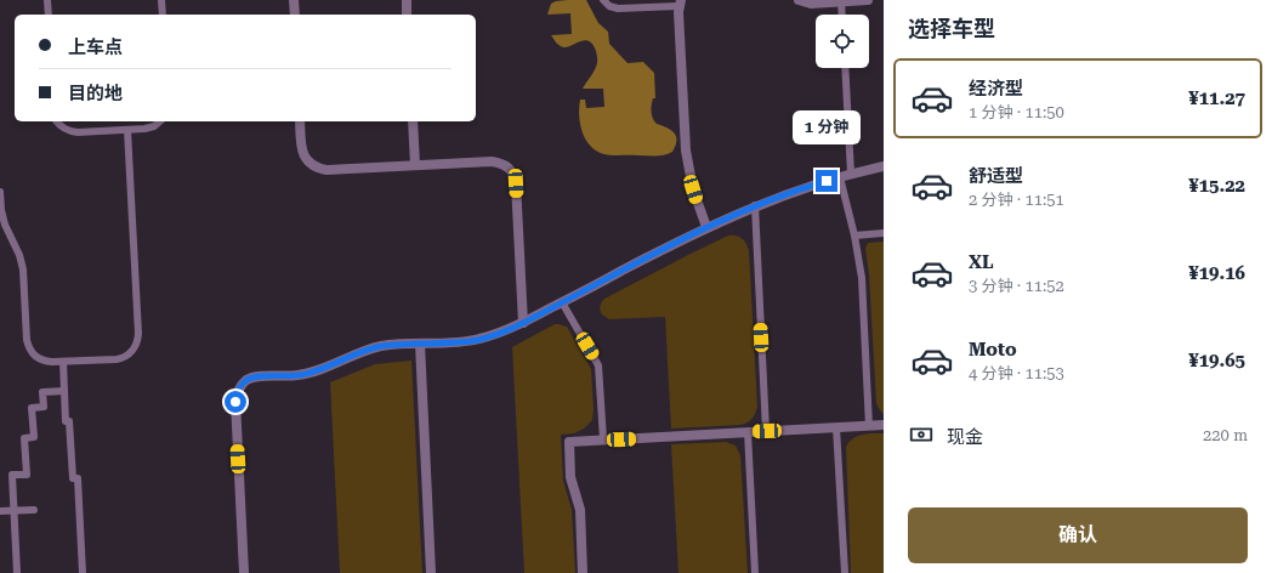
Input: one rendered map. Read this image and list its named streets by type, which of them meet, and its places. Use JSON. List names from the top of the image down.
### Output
{
  "page": {
    "heading": "选择车型",
    "banner": ["上车点", "目的地"],
    "list": [
      {
        "name": "经济型",
        "note": "1 分钟 · 11:50",
        "value": "¥11.27"
      },
      {
        "name": "舒适型",
        "note": "2 分钟 · 11:51",
        "value": "¥15.22"
      },
      {
        "name": "XL",
        "note": "3 分钟 · 11:52",
        "value": "¥19.16"
      },
      {
        "name": "Moto",
        "note": "4 分钟 · 11:53",
        "value": "¥19.65"
      }
    ],
    "bubble": "1 分钟",
    "pay": ["现金", "220 m"],
    "buttons": "确认"
  }
}
